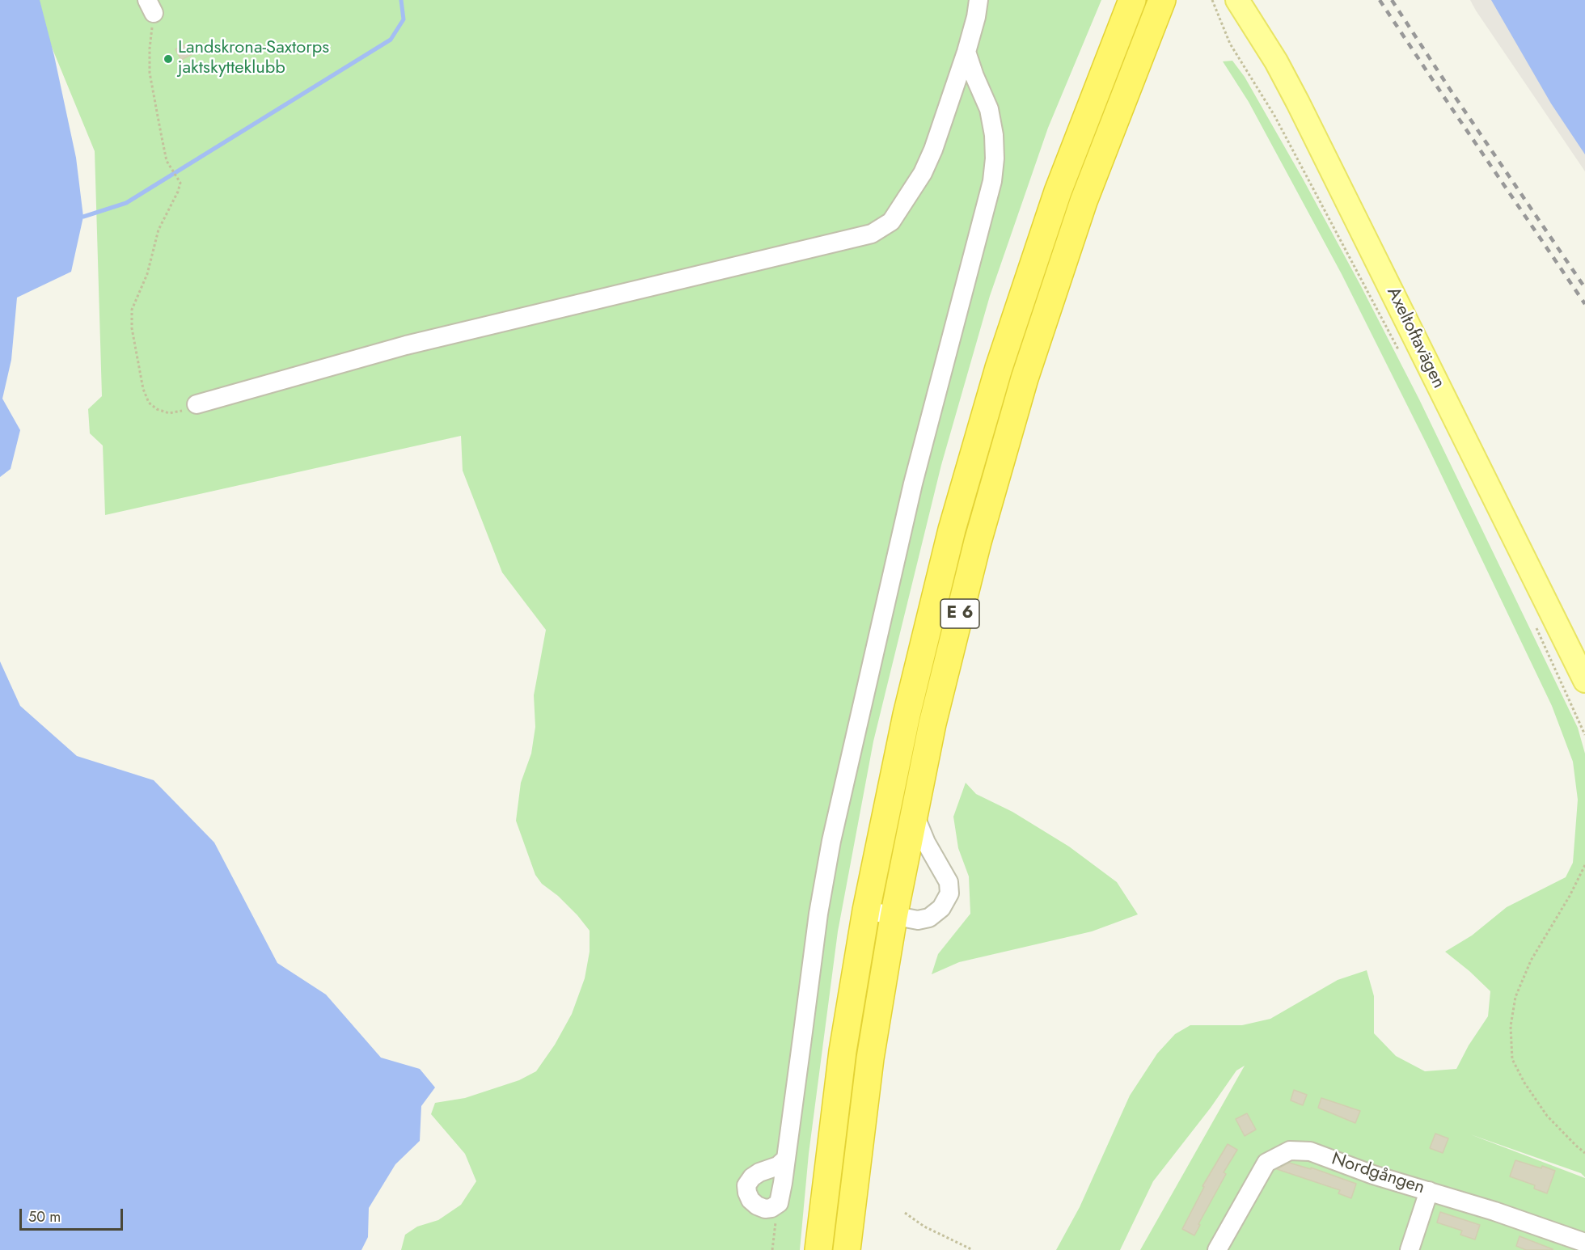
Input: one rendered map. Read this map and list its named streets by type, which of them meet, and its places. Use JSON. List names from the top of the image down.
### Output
{
  "streets": {
    "highway": ["E 6"],
    "main road": ["Axeltoftavägen"],
    "street": ["Nordgången"]
  },
  "places": ["Landskrona-Saxtorps jaktskytteklubb"],
  "scale_bar": "50 m"
}
